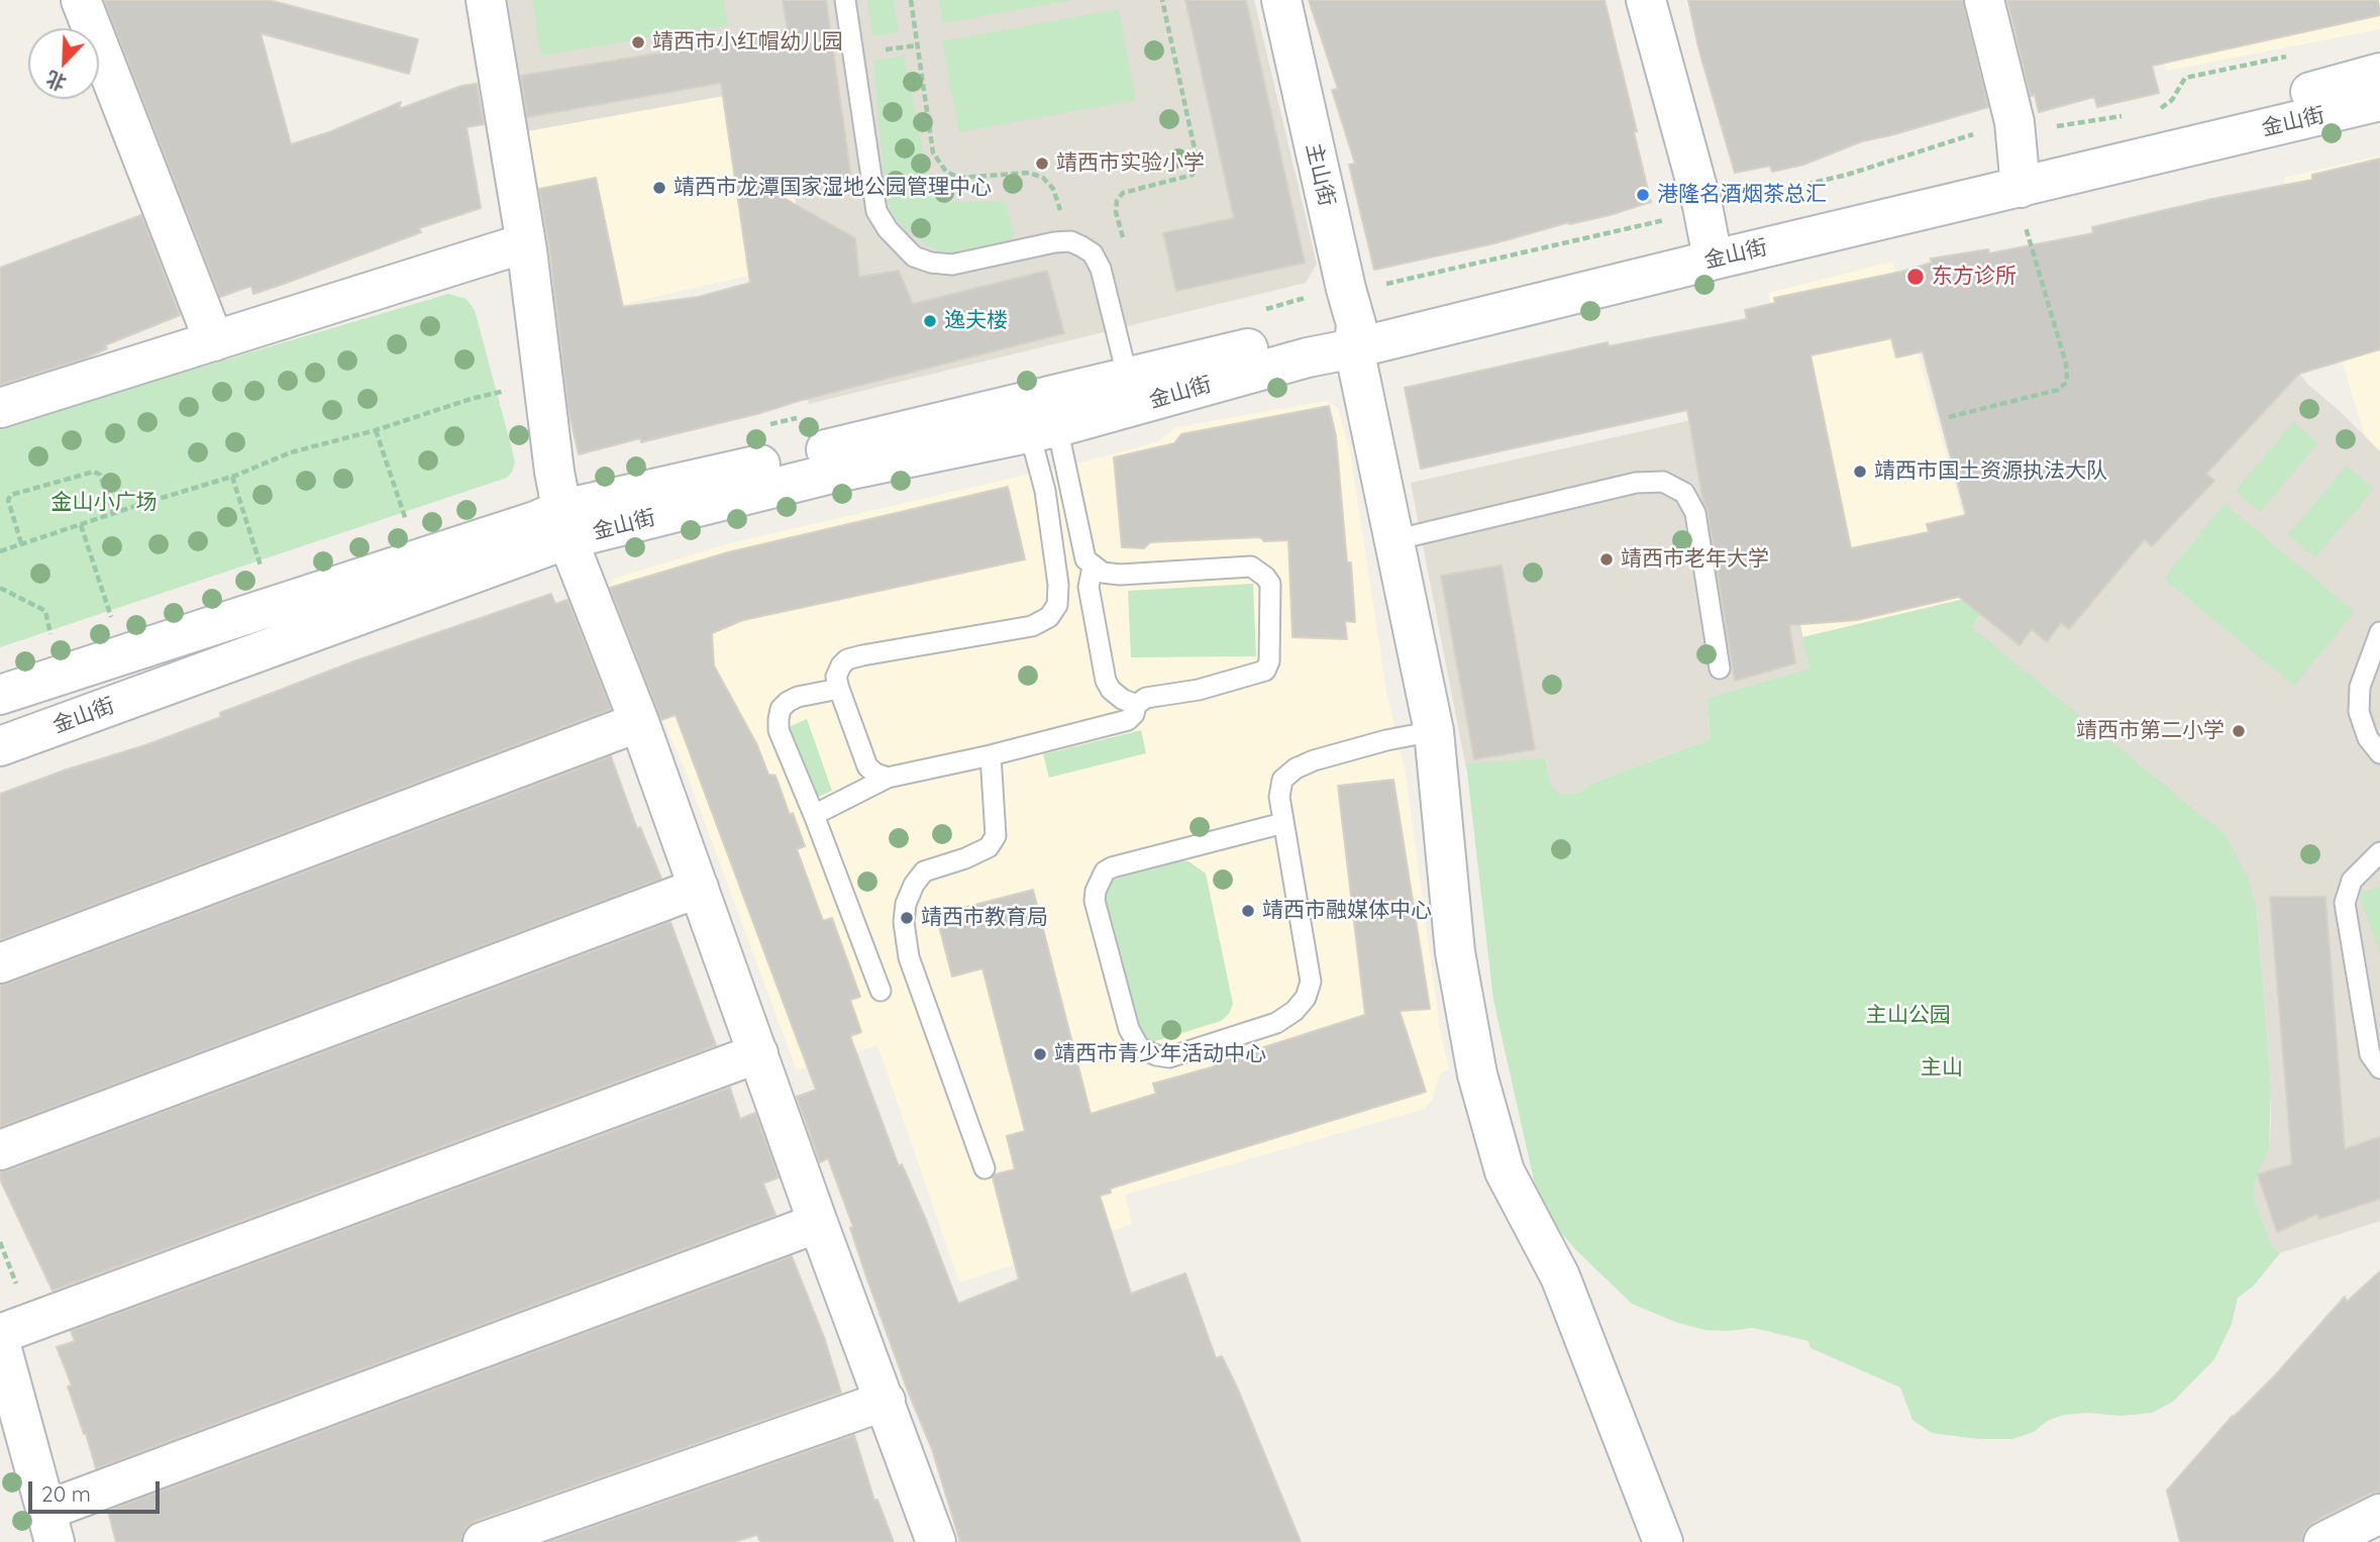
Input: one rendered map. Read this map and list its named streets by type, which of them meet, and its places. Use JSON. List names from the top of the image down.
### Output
{
  "streets": {
    "street": ["金山街", "主山街"]
  },
  "crossings": [
    ["金山街", "主山街"]
  ],
  "parks": ["金山小广场", "主山公园", "主山"],
  "places": [
    "靖西市小红帽幼儿园",
    "靖西市实验小学",
    "靖西市龙潭国家湿地公园管理中心",
    "港隆名酒烟茶总汇",
    "东方诊所",
    "逸夫楼",
    "靖西市国土资源执法大队",
    "靖西市老年大学",
    "靖西市第二小学",
    "靖西市融媒体中心",
    "靖西市教育局",
    "靖西市青少年活动中心"
  ],
  "scale_bar": "20 m",
  "north": "bottom left"
}
